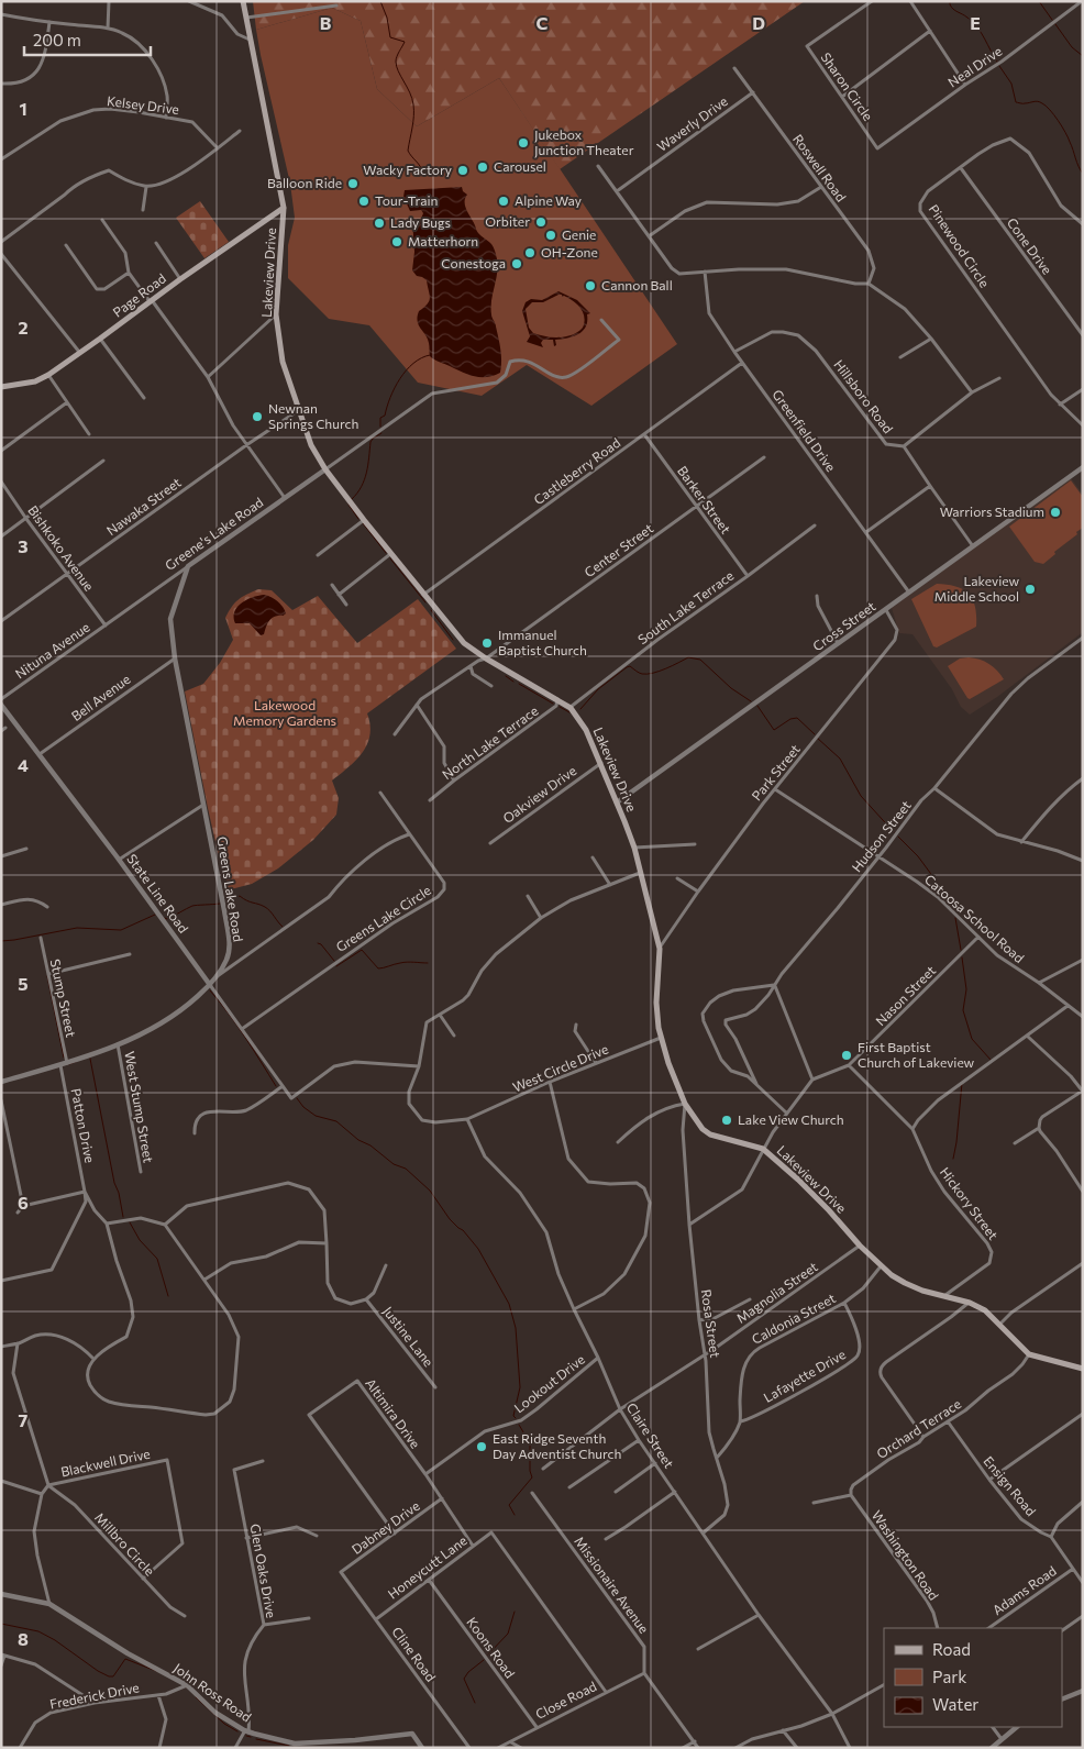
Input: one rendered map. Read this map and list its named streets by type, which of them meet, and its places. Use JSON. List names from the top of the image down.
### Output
{
  "streets": {
    "main road": ["Lakeview Drive", "Page Road"],
    "street": [
      "Neal Drive",
      "Sharon Circle",
      "Kelsey Drive",
      "Waverly Drive",
      "Roswell Road",
      "Pinewood Circle",
      "Cone Drive",
      "Hillsboro Road",
      "Greenfield Drive",
      "Castleberry Road",
      "Barker Street",
      "Nawaka Street",
      "Greene's Lake Road",
      "Bishkoko Avenue",
      "Center Street",
      "South Lake Terrace",
      "Cross Street",
      "Nituna Avenue",
      "Bell Avenue",
      "North Lake Terrace",
      "Park Street",
      "Oakview Drive",
      "Hudson Street",
      "Greens Lake Road",
      "State Line Road",
      "Greens Lake Circle",
      "Catoosa School Road",
      "Nason Street",
      "Stump Street",
      "West Circle Drive",
      "West Stump Street",
      "Patton Drive",
      "Hickory Street",
      "Magnolia Street",
      "Caldonia Street",
      "Rosa Street",
      "Justine Lane",
      "Lafayette Drive",
      "Lookout Drive",
      "Altimira Drive",
      "Orchard Terrace",
      "Claire Street",
      "Blackwell Drive",
      "Ensign Road",
      "Dabney Drive",
      "Millbro Circle",
      "Washington Road",
      "Honeycutt Lane",
      "Glen Oaks Drive",
      "Missionaire Avenue",
      "Adams Road",
      "Koons Road",
      "Cline Road",
      "John Ross Road",
      "Frederick Drive",
      "Close Road"
    ]
  },
  "crossings": [
    ["Neal Drive", "Sharon Circle"],
    ["Waverly Drive", "Roswell Road"],
    ["Pinewood Circle", "Cone Drive"],
    ["Lakeview Drive", "Page Road"],
    ["Lakeview Drive", "Castleberry Road"],
    ["Lakeview Drive", "Nawaka Street"],
    ["Lakeview Drive", "Greene's Lake Road"],
    ["Lakeview Drive", "Center Street"],
    ["Lakeview Drive", "South Lake Terrace"],
    ["Lakeview Drive", "Cross Street"],
    ["Lakeview Drive", "North Lake Terrace"],
    ["Lakeview Drive", "Park Street"],
    ["Lakeview Drive", "Oakview Drive"],
    ["Lakeview Drive", "West Circle Drive"],
    ["Lakeview Drive", "Hickory Street"],
    ["Lakeview Drive", "Magnolia Street"],
    ["Lakeview Drive", "Caldonia Street"],
    ["Lakeview Drive", "Rosa Street"],
    ["Lakeview Drive", "Orchard Terrace"],
    ["Hillsboro Road", "Greenfield Drive"],
    ["Hillsboro Road", "Cross Street"],
    ["Greenfield Drive", "Castleberry Road"],
    ["Greenfield Drive", "Cross Street"],
    ["Castleberry Road", "Barker Street"],
    ["Barker Street", "Center Street"],
    ["Barker Street", "South Lake Terrace"],
    ["Nawaka Street", "Bishkoko Avenue"],
    ["Greene's Lake Road", "Nituna Avenue"],
    ["Greene's Lake Road", "Greens Lake Road"],
    ["Bishkoko Avenue", "Nituna Avenue"],
    ["Cross Street", "Park Street"],
    ["Bell Avenue", "Greens Lake Road"],
    ["Bell Avenue", "State Line Road"],
    ["Park Street", "Catoosa School Road"],
    ["Hudson Street", "Catoosa School Road"],
    ["Greens Lake Road", "State Line Road"],
    ["Greens Lake Road", "Stump Street"],
    ["Greens Lake Road", "West Stump Street"],
    ["Greens Lake Road", "Patton Drive"],
    ["State Line Road", "Greens Lake Circle"],
    ["State Line Road", "West Circle Drive"],
    ["Catoosa School Road", "Nason Street"],
    ["Nason Street", "Hickory Street"],
    ["West Circle Drive", "Claire Street"],
    ["Magnolia Street", "Rosa Street"],
    ["Magnolia Street", "Claire Street"],
    ["Caldonia Street", "Rosa Street"],
    ["Caldonia Street", "Lafayette Drive"],
    ["Rosa Street", "Claire Street"],
    ["Lookout Drive", "Altimira Drive"],
    ["Lookout Drive", "Claire Street"],
    ["Altimira Drive", "Dabney Drive"],
    ["Altimira Drive", "Honeycutt Lane"],
    ["Orchard Terrace", "Ensign Road"],
    ["Orchard Terrace", "Washington Road"],
    ["Blackwell Drive", "Millbro Circle"],
    ["Ensign Road", "Adams Road"],
    ["Dabney Drive", "Cline Road"],
    ["Honeycutt Lane", "Koons Road"],
    ["Honeycutt Lane", "Cline Road"],
    ["Honeycutt Lane", "Close Road"],
    ["Glen Oaks Drive", "John Ross Road"],
    ["Missionaire Avenue", "Close Road"],
    ["Koons Road", "Close Road"],
    ["John Ross Road", "Frederick Drive"]
  ],
  "parks": ["Lakewood Memory Gardens"],
  "places": [
    "Jukebox Junction Theater",
    "Carousel",
    "Wacky Factory",
    "Balloon Ride",
    "Tour-Train",
    "Alpine Way",
    "Orbiter",
    "Lady Bugs",
    "Genie",
    "Matterhorn",
    "OH-Zone",
    "Conestoga",
    "Cannon Ball",
    "Newnan Springs Church",
    "Warriors Stadium",
    "Lakeview Middle School",
    "Immanuel Baptist Church",
    "First Baptist Church of Lakeview",
    "Lake View Church",
    "East Ridge Seventh Day Adventist Church"
  ],
  "legend": ["Road", "Park", "Water"],
  "scale_bar": "200 m",
  "grid": {
    "columns": [
      "B",
      "C",
      "D",
      "E"
    ],
    "rows": [
      "1",
      "2",
      "3",
      "4",
      "5",
      "6",
      "7",
      "8"
    ]
  }
}
